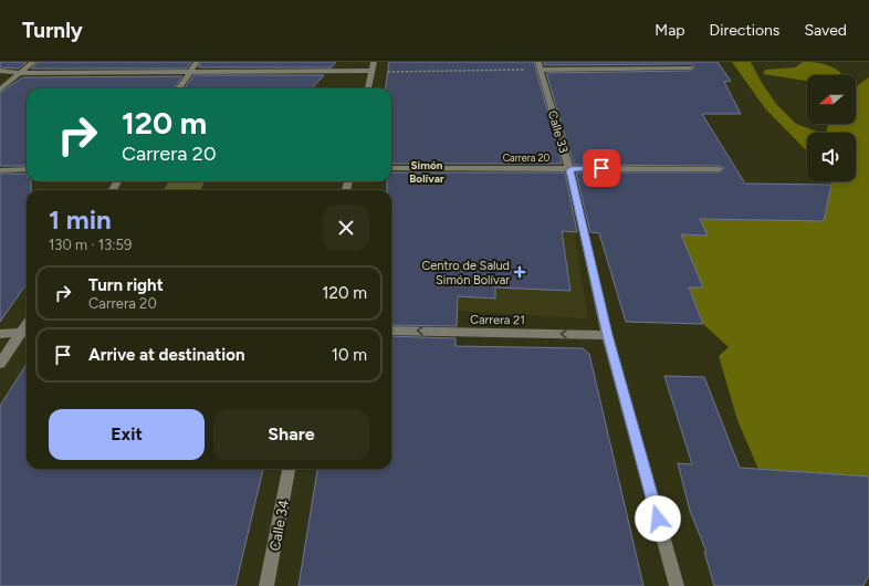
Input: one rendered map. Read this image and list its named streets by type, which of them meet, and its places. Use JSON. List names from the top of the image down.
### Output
{
  "streets": {
    "street": [
      "Calle 33",
      "Carrera 20",
      "Carrera 21",
      "Calle 34"
    ]
  },
  "crossings": [
    ["Calle 33", "Carrera 20"],
    ["Calle 33", "Carrera 21"]
  ],
  "one_way": ["Carrera 21"],
  "districts": ["Simón Bolívar"],
  "places": {
    "health": ["Centro de Salud Simón Bolívar"]
  },
  "north": "left",
  "page": {
    "header": "Turnly",
    "nav": ["Map", "Directions", "Saved"],
    "turn": ["120 m", "Carrera 20"],
    "heading": ["1 min", "130 m · 13:59"],
    "list": [
      {
        "name": "Turn right",
        "note": "Carrera 20",
        "value": "120 m"
      },
      {
        "name": "Arrive at destination",
        "value": "10 m"
      }
    ],
    "buttons": ["Exit", "Share"]
  }
}
